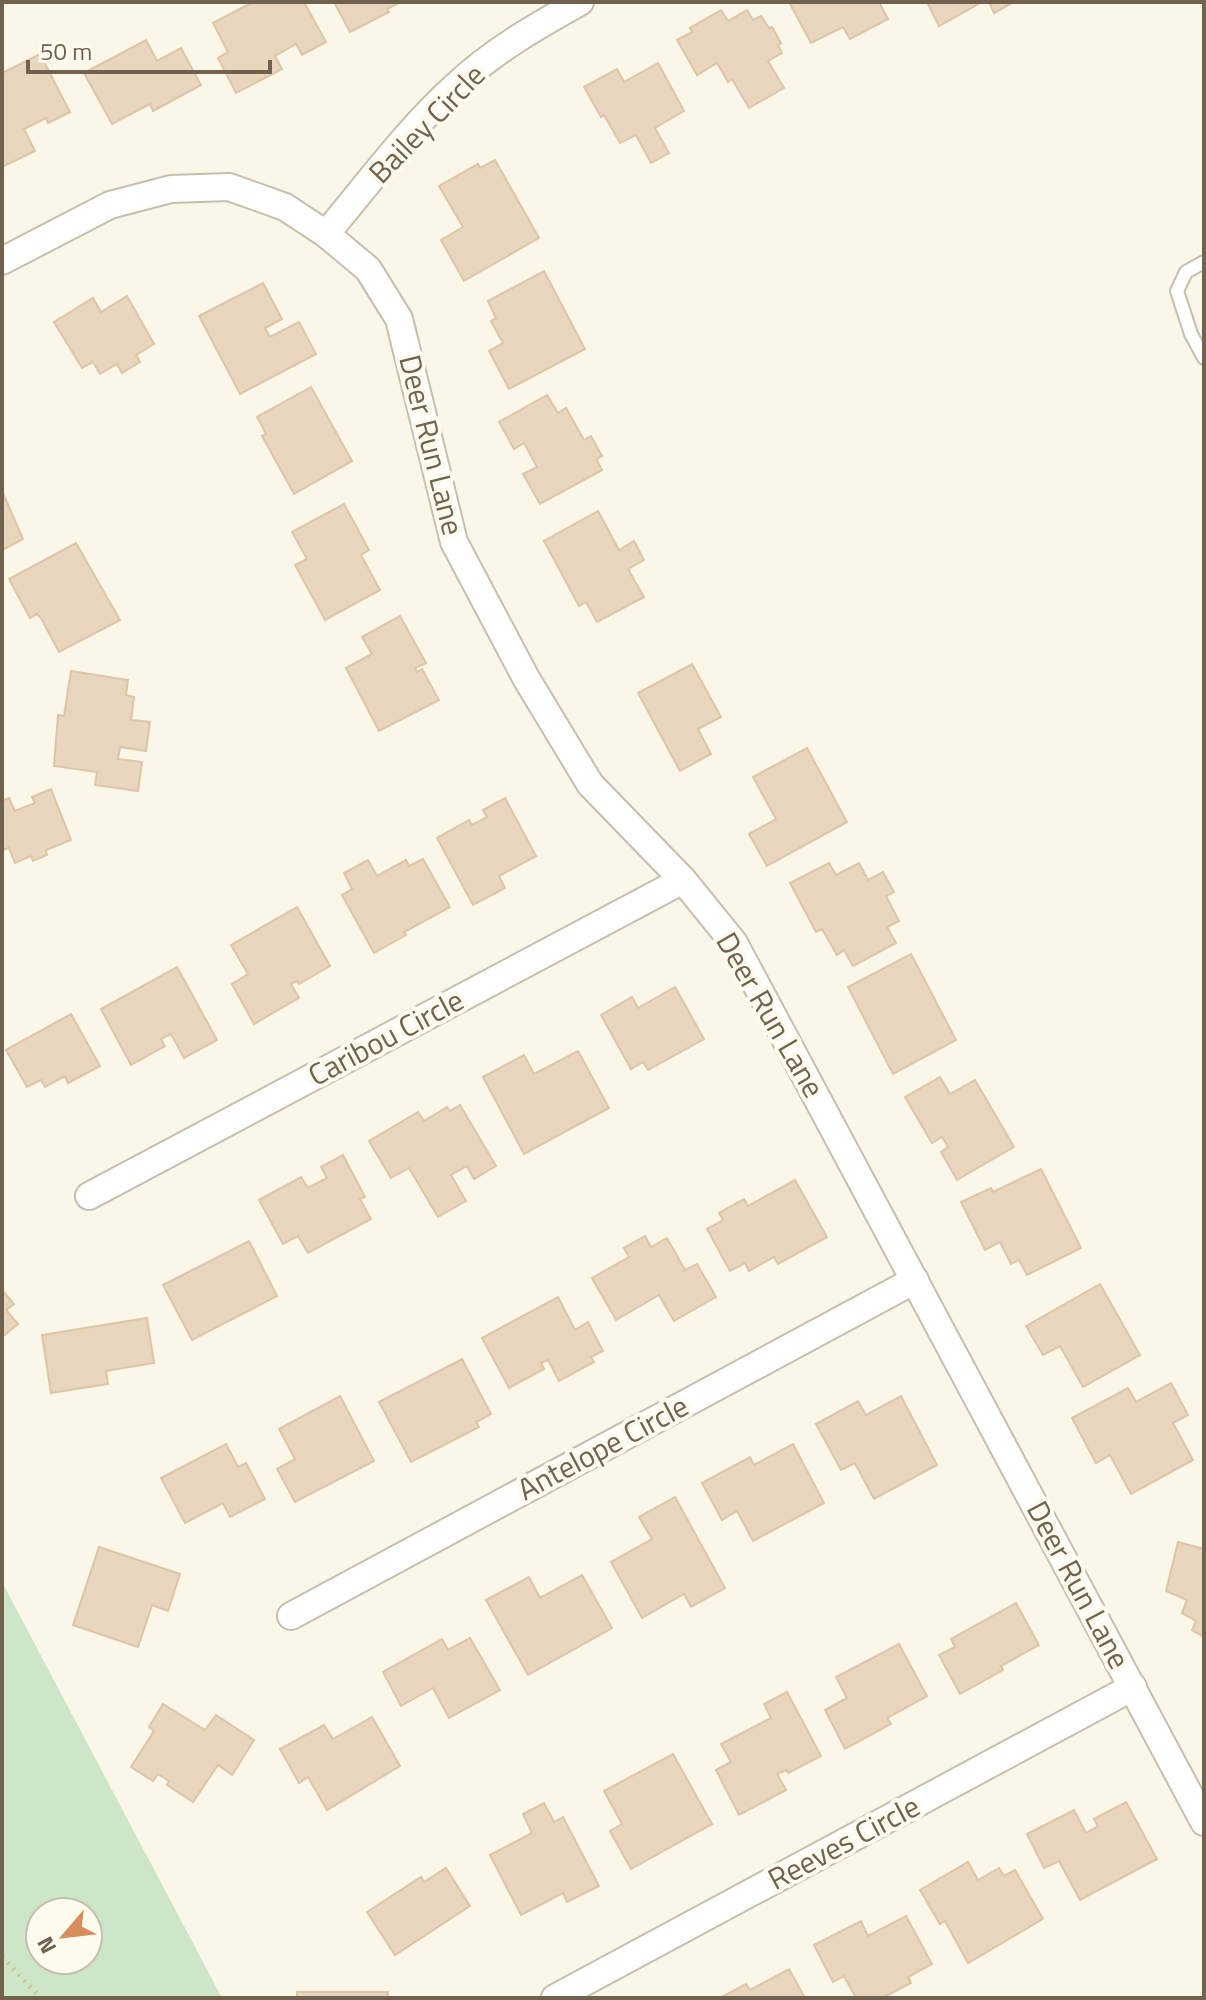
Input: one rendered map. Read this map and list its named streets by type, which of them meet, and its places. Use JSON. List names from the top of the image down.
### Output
{
  "streets": {
    "street": [
      "Bailey Circle",
      "Deer Run Lane",
      "Caribou Circle",
      "Antelope Circle",
      "Reeves Circle"
    ]
  },
  "crossings": [
    ["Bailey Circle", "Deer Run Lane"],
    ["Deer Run Lane", "Caribou Circle"],
    ["Deer Run Lane", "Antelope Circle"],
    ["Deer Run Lane", "Reeves Circle"]
  ],
  "scale_bar": "50 m",
  "north": "bottom left"
}
